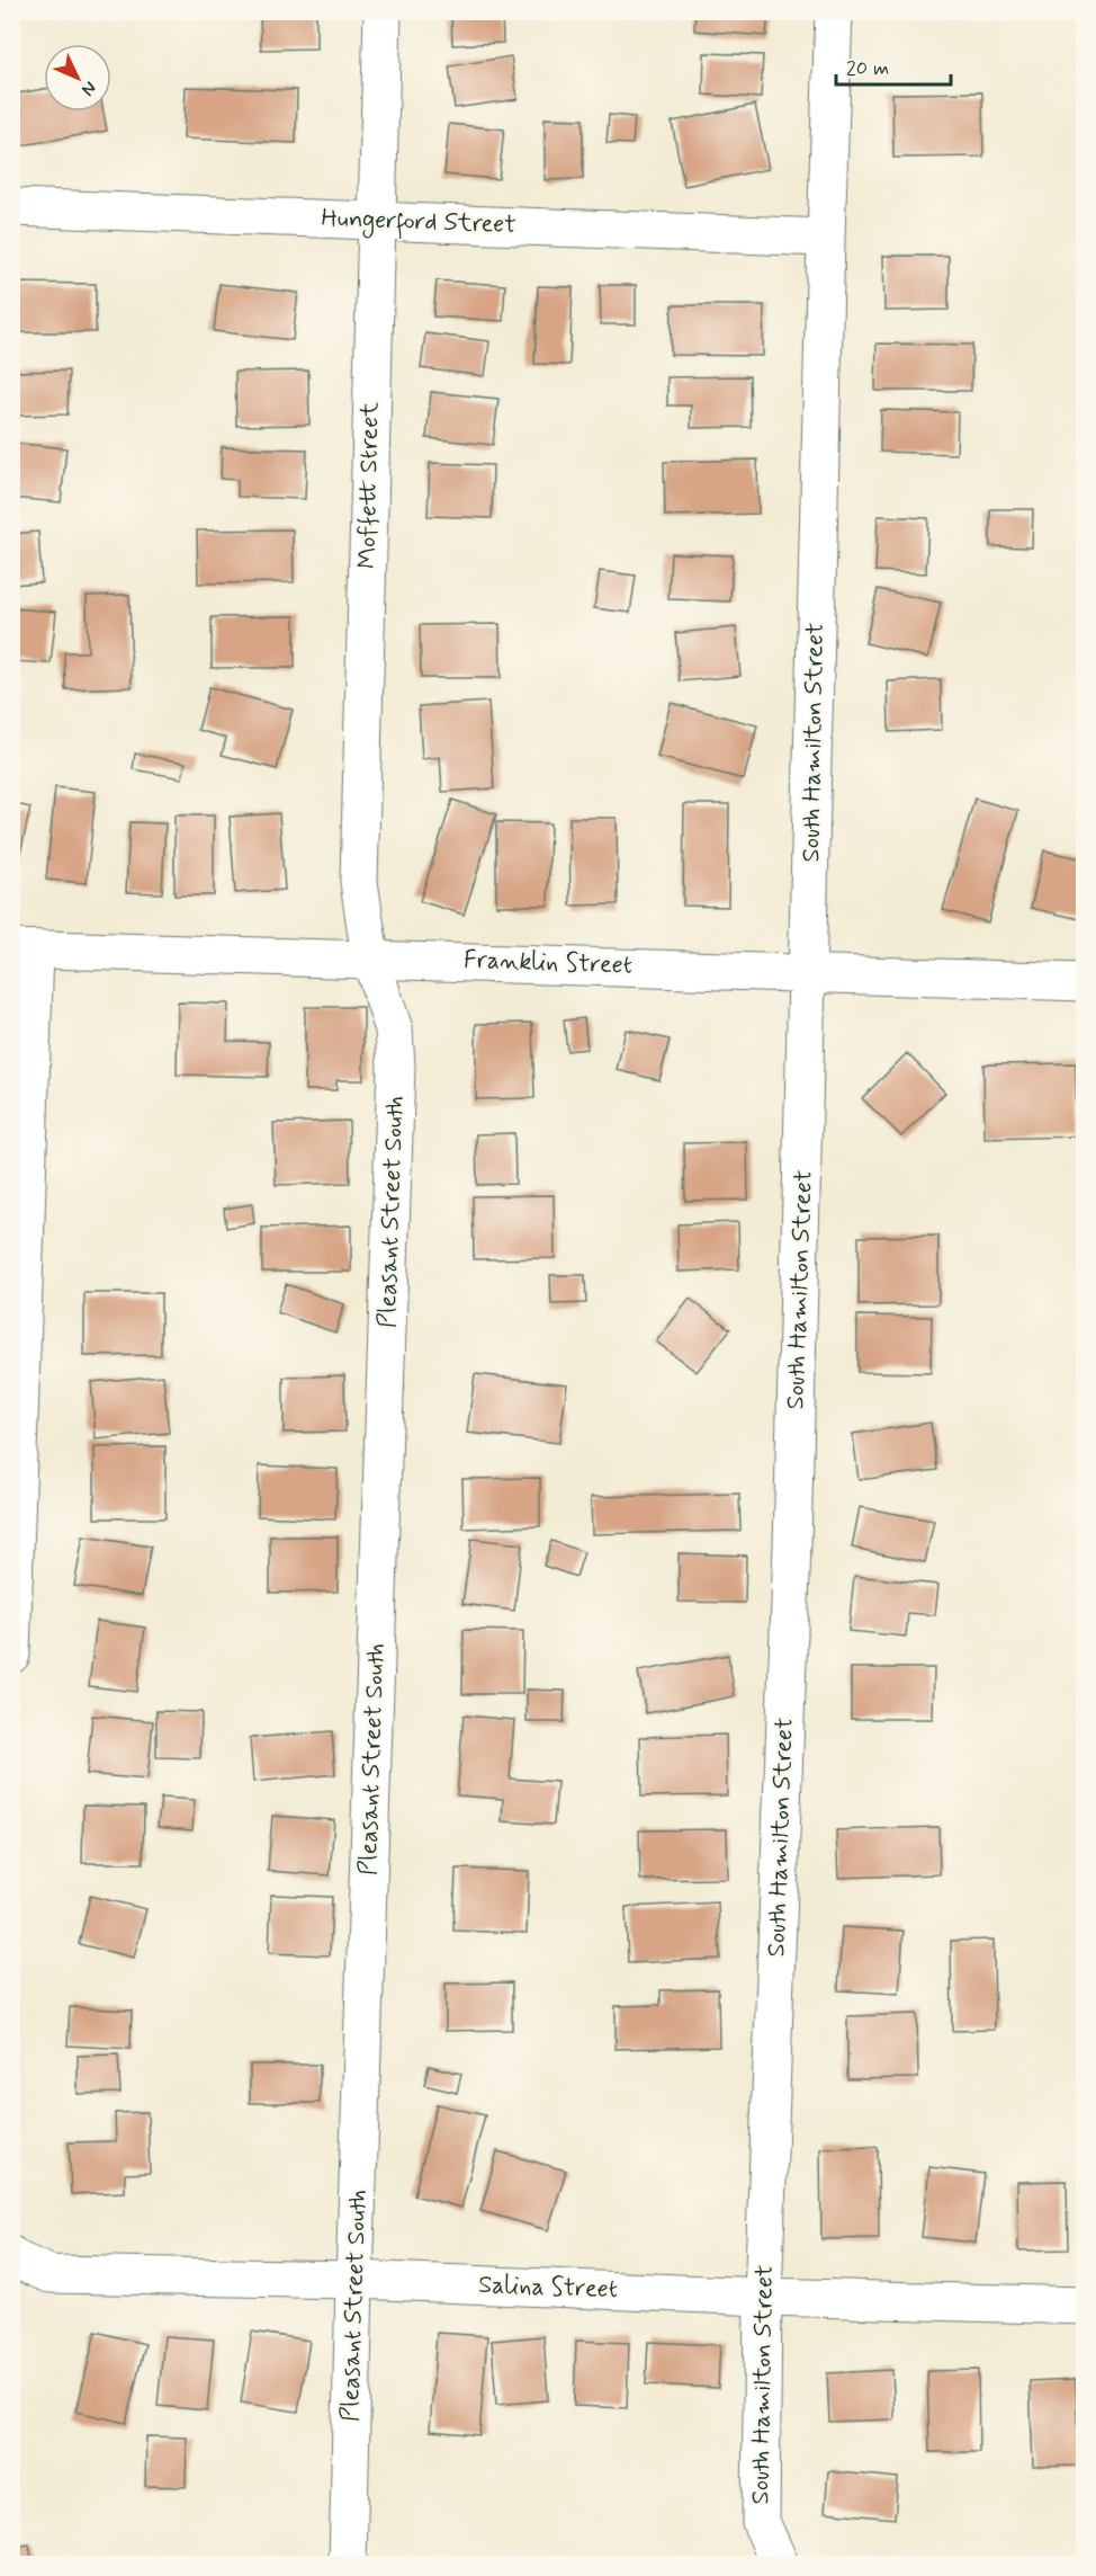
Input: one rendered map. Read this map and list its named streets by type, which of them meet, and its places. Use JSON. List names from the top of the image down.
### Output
{
  "streets": {
    "street": [
      "Hungerford Street",
      "Moffett Street",
      "South Hamilton Street",
      "Franklin Street",
      "Pleasant Street South",
      "Salina Street"
    ]
  },
  "crossings": [
    ["Hungerford Street", "Moffett Street"],
    ["Hungerford Street", "South Hamilton Street"],
    ["Moffett Street", "Franklin Street"],
    ["Moffett Street", "Pleasant Street South"],
    ["South Hamilton Street", "Franklin Street"],
    ["South Hamilton Street", "Salina Street"],
    ["Franklin Street", "Pleasant Street South"],
    ["Pleasant Street South", "Salina Street"]
  ],
  "scale_bar": "20 m",
  "north": "bottom right"
}
